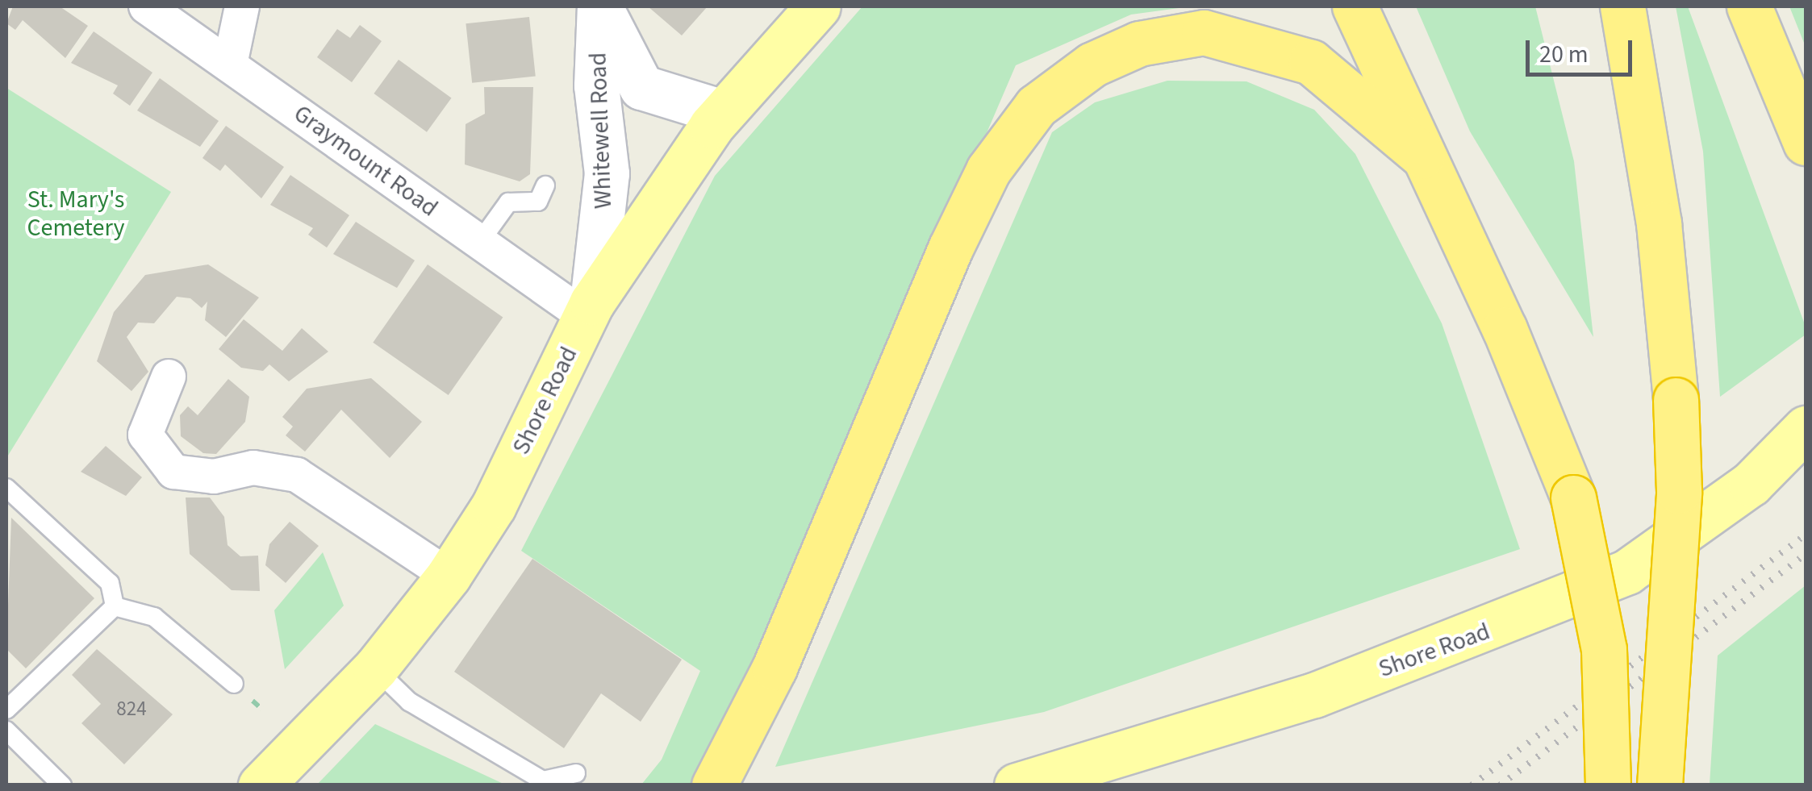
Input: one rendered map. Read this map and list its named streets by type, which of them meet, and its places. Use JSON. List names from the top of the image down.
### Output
{
  "streets": {
    "main road": ["Shore Road"],
    "street": ["Whitewell Road", "Graymount Road"]
  },
  "crossings": [
    ["Whitewell Road", "Graymount Road"],
    ["Whitewell Road", "Shore Road"],
    ["Graymount Road", "Shore Road"]
  ],
  "parks": ["St. Mary's Cemetery"],
  "house_numbers": ["824"],
  "scale_bar": "20 m"
}
